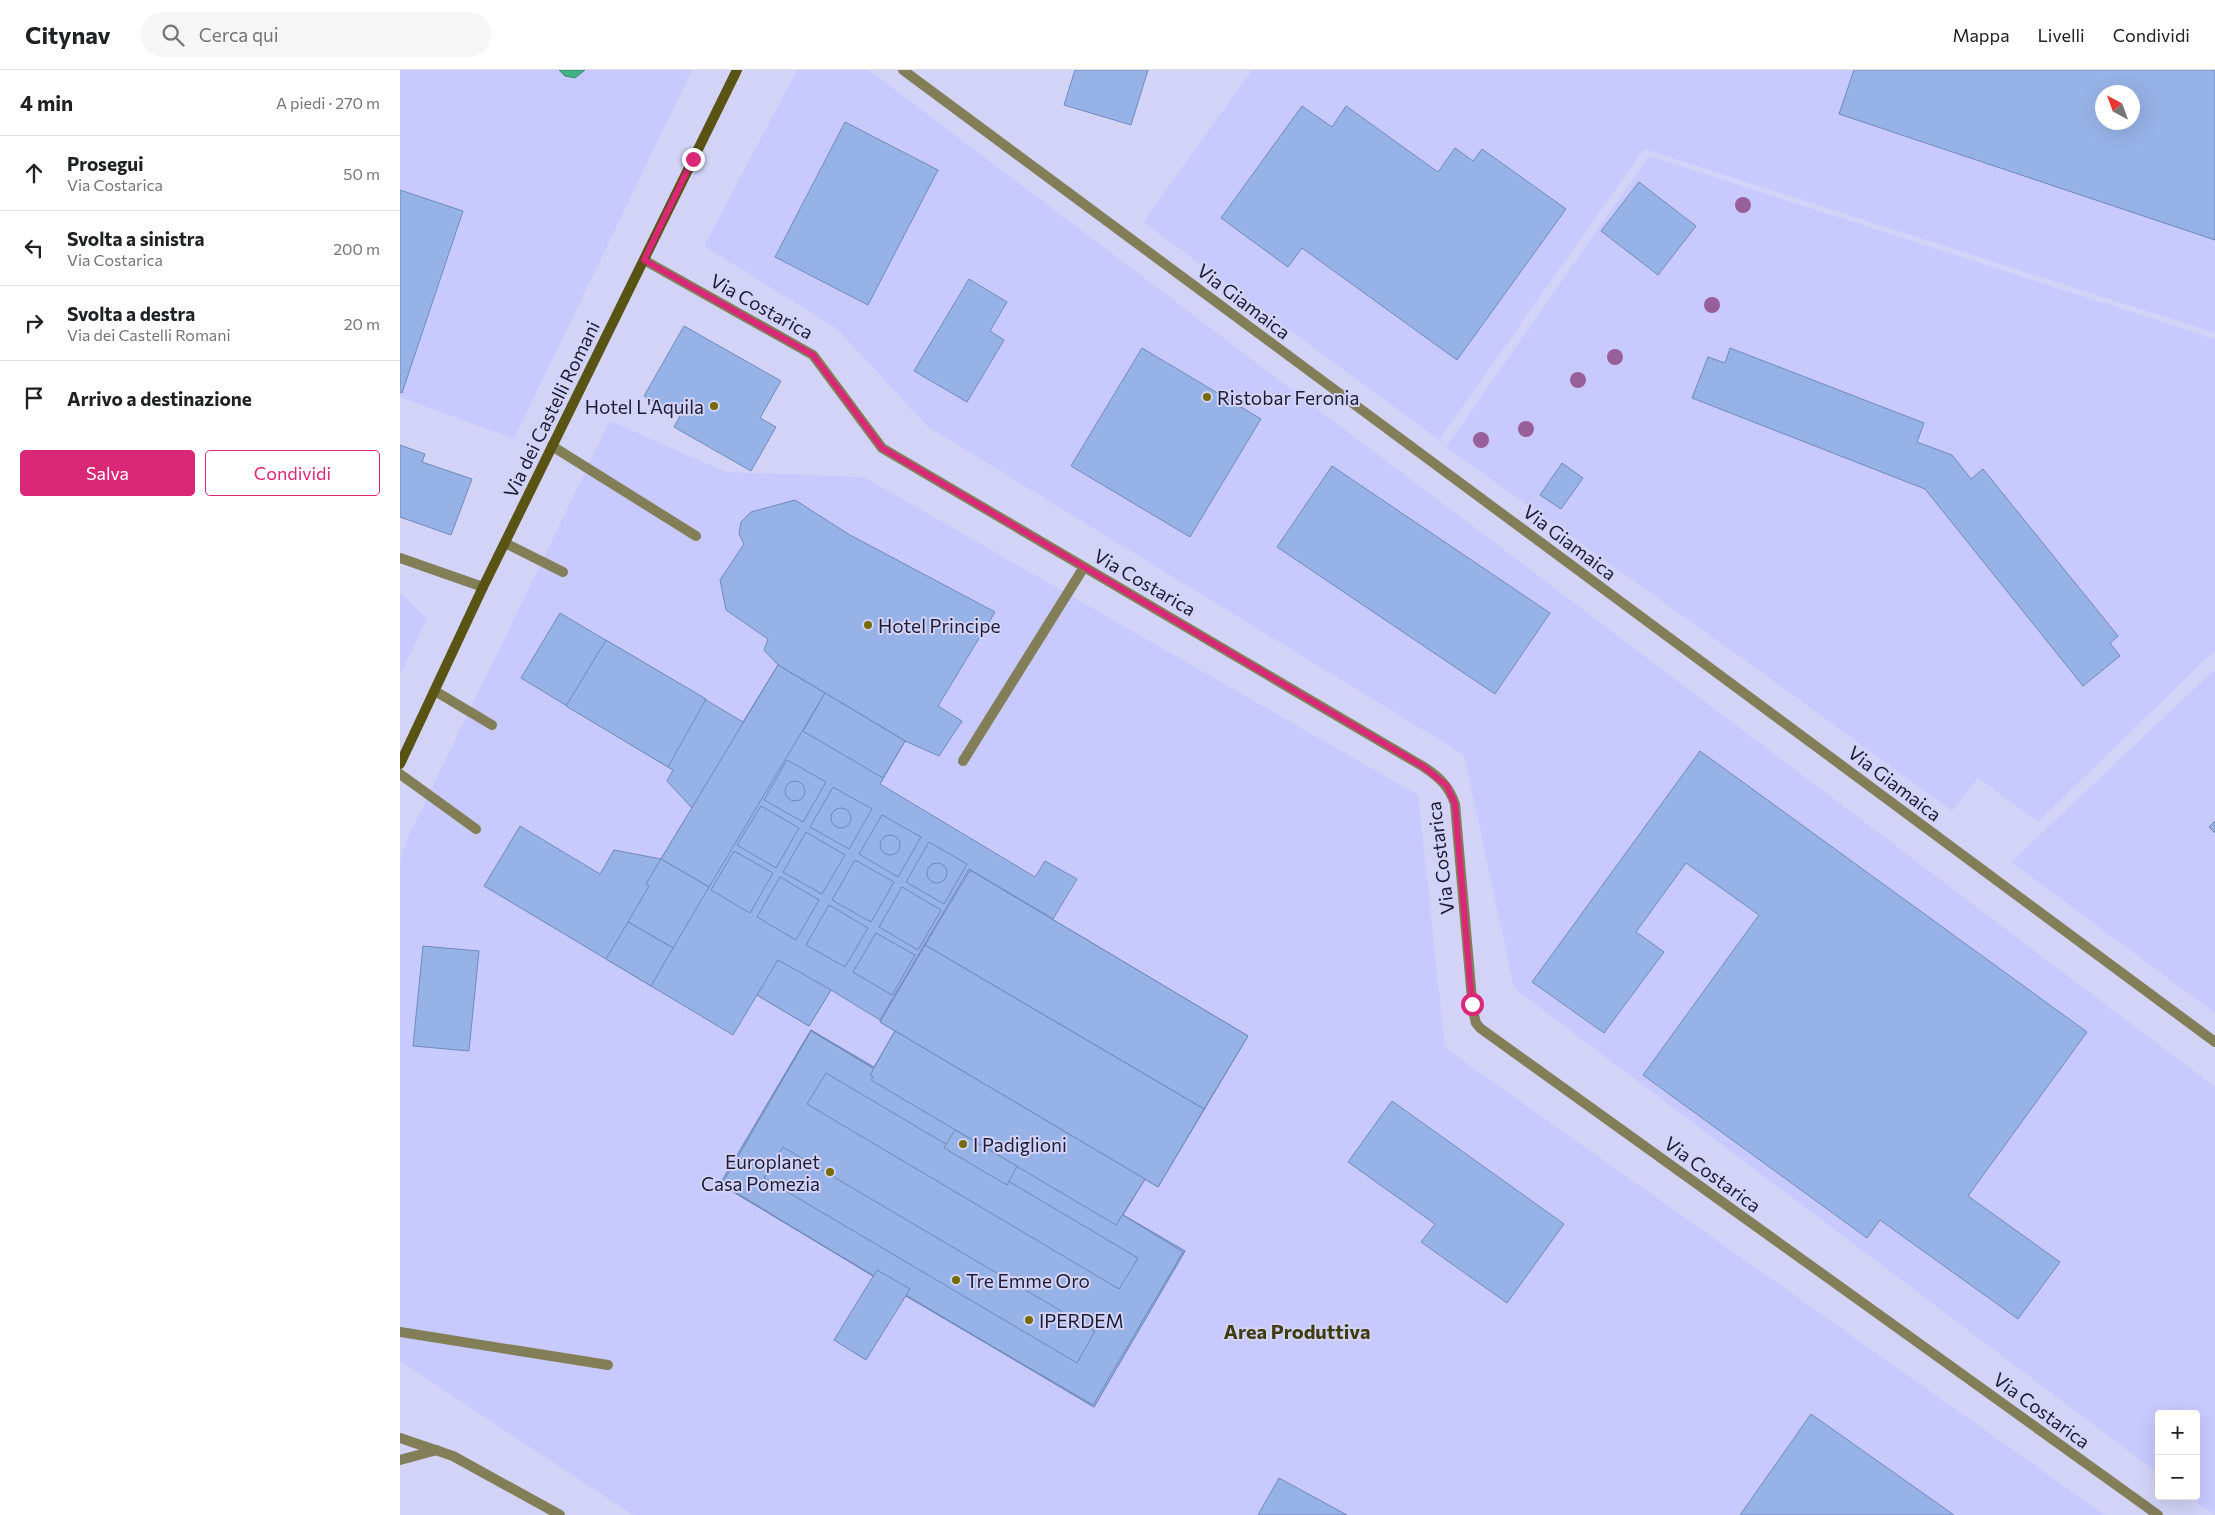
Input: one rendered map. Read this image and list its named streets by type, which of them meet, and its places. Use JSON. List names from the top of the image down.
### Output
{
  "streets": {
    "main road": ["Via dei Castelli Romani"],
    "street": ["Via Giamaica", "Via Costarica"]
  },
  "crossings": [
    ["Via Costarica", "Via dei Castelli Romani"]
  ],
  "districts": ["Area Produttiva"],
  "places": [
    "Ristobar Feronia",
    "Hotel L'Aquila",
    "Hotel Principe",
    "I Padiglioni",
    "Europlanet Casa Pomezia",
    "Tre Emme Oro",
    "IPERDEM"
  ],
  "north": "top left",
  "page": {
    "header": "Citynav",
    "search": "Cerca qui",
    "nav": ["Mappa", "Livelli", "Condividi"],
    "heading": ["4 min", "A piedi · 270 m"],
    "list": [
      ["Prosegui", "Via Costarica", "50 m"],
      ["Svolta a sinistra", "Via Costarica", "200 m"],
      ["Svolta a destra", "Via dei Castelli Romani", "20 m"],
      "Arrivo a destinazione"
    ],
    "buttons": ["Salva", "Condividi"],
    "map_buttons": ["+", "−"]
  }
}
